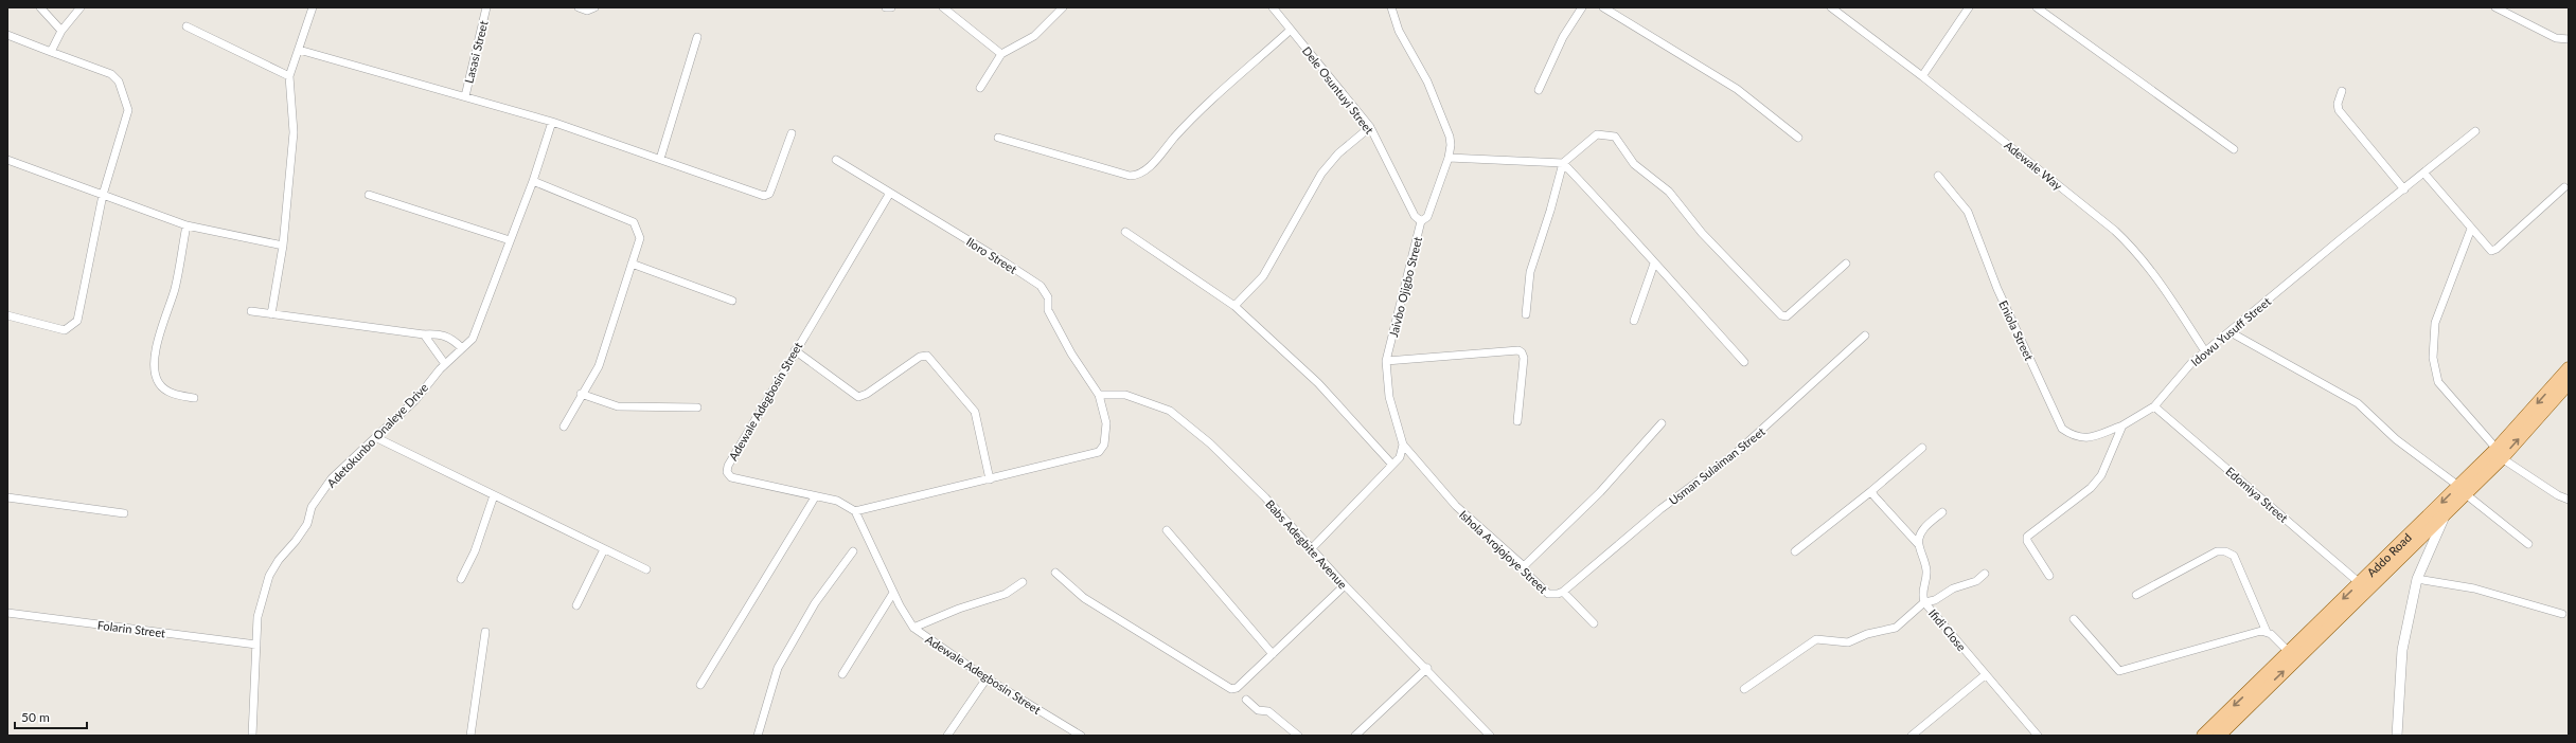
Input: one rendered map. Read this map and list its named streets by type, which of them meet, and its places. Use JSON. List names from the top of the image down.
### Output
{
  "streets": {
    "main road": ["Addo Road"],
    "street": [
      "Lasasi Street",
      "Dele Osuntuyi Street",
      "Adewale Way",
      "Iloro Street",
      "Jaivbo Ojigbo Street",
      "Eniola Street",
      "Idowu Yusuff Street",
      "Adewale Adegbosin Street",
      "Adetokunbo Onaleye Drive",
      "Usman Sulaiman Street",
      "Edomiya Street",
      "Babs Adegbite Avenue",
      "Ishola Arojojoye Street",
      "Folarin Street",
      "Ifidi Close"
    ]
  },
  "crossings": [
    ["Dele Osuntuyi Street", "Jaivbo Ojigbo Street"],
    ["Adewale Way", "Idowu Yusuff Street"],
    ["Iloro Street", "Adewale Adegbosin Street"],
    ["Iloro Street", "Babs Adegbite Avenue"],
    ["Jaivbo Ojigbo Street", "Ishola Arojojoye Street"],
    ["Eniola Street", "Idowu Yusuff Street"],
    ["Idowu Yusuff Street", "Edomiya Street"],
    ["Adetokunbo Onaleye Drive", "Folarin Street"],
    ["Usman Sulaiman Street", "Ishola Arojojoye Street"],
    ["Edomiya Street", "Addo Road"]
  ],
  "scale_bar": "50 m"
}
